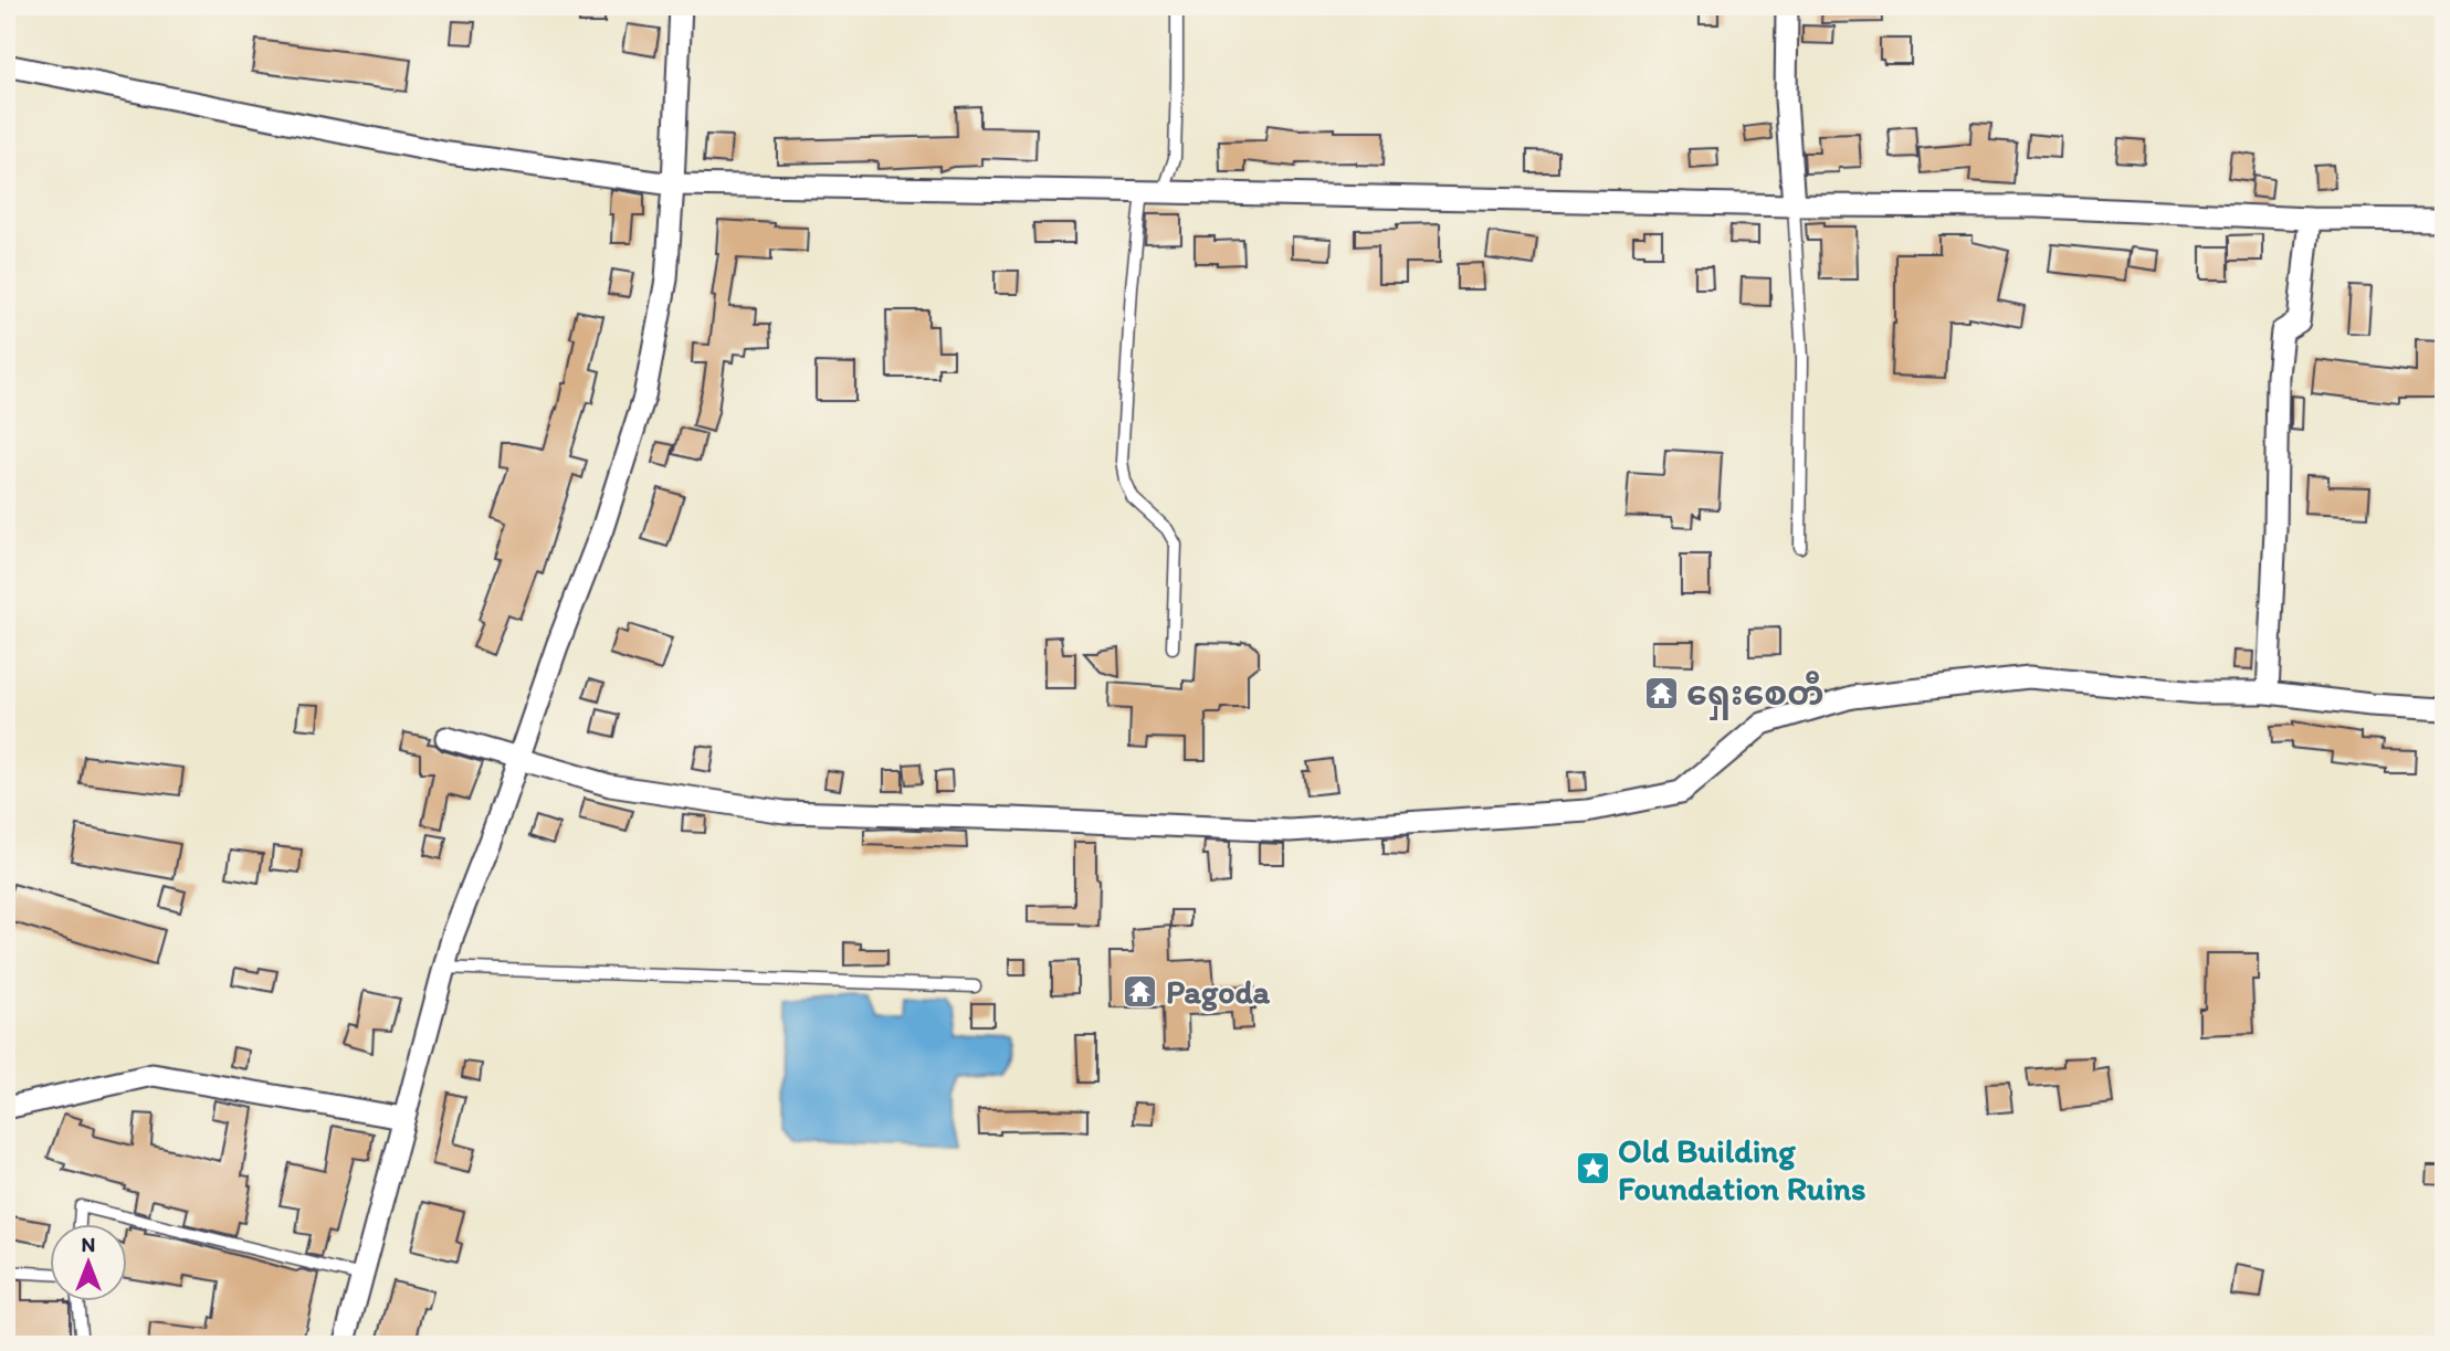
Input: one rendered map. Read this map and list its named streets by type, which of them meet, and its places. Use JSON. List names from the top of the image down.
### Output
{
  "places": {
    "temple": ["ရှေးစေတီ", "Pagoda"],
    "place": ["Old Building Foundation Ruins"]
  },
  "north": "top"
}
